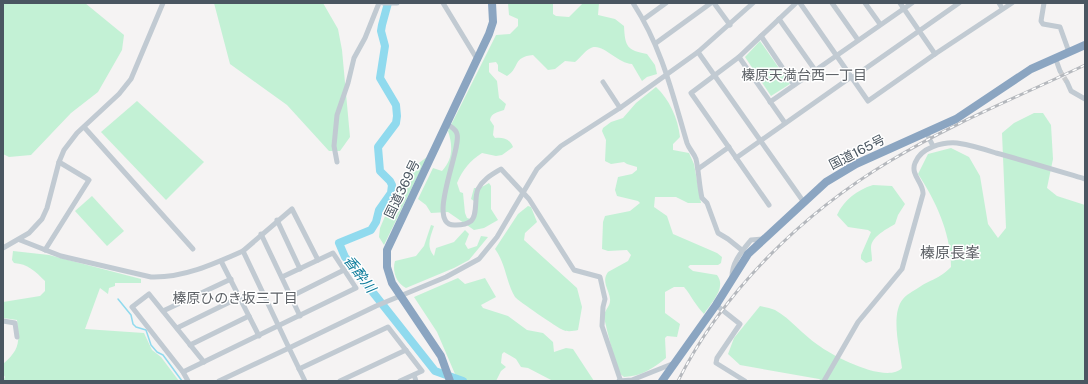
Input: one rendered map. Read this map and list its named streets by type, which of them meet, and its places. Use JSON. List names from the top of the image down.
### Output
{
  "streets": {
    "highway": ["国道165号", "国道369号"]
  },
  "districts": ["榛原天満台西一丁目", "榛原長峯", "榛原ひのき坂三丁目"],
  "water": ["香酔川"]
}
